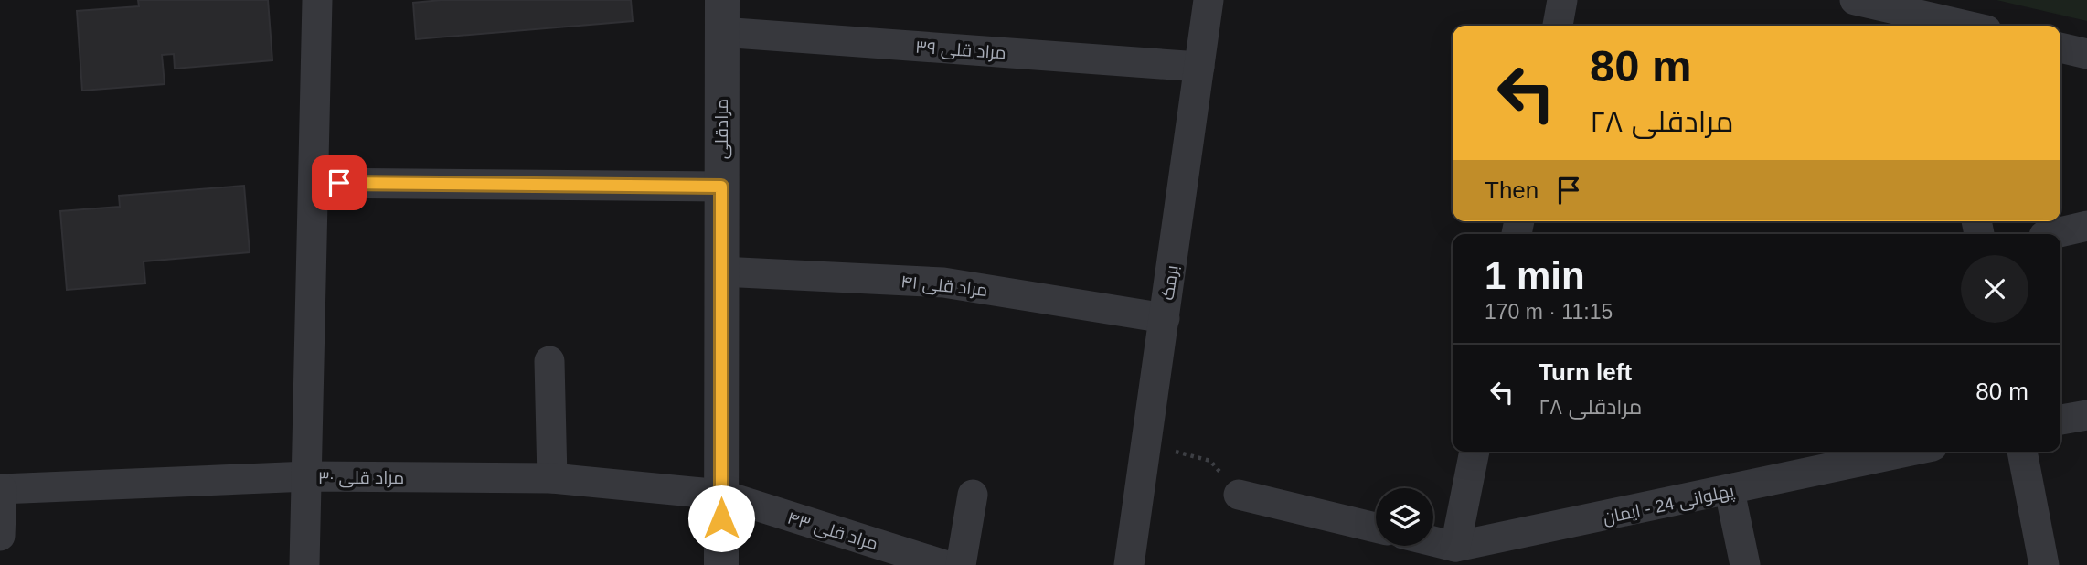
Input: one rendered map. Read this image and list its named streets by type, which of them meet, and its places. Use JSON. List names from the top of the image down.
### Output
{
  "streets": {
    "street": [
      "مراد قلی ۳۹",
      "مرادقلی",
      "برمک",
      "مراد قلی ۴۱",
      "مراد قلی ۳۰",
      "پهلوانی 24 - ایمان",
      "مراد قلی ۴۳"
    ]
  },
  "crossings": [
    ["مراد قلی ۳۹", "مرادقلی"],
    ["مراد قلی ۳۹", "برمک"],
    ["مرادقلی", "مراد قلی ۴۱"],
    ["مرادقلی", "مراد قلی ۳۰"],
    ["مرادقلی", "مراد قلی ۴۳"],
    ["برمک", "مراد قلی ۴۱"],
    ["مراد قلی ۳۰", "مراد قلی ۴۳"]
  ],
  "page": {
    "turn": ["80 m", "مرادقلی ۲۸"],
    "then": "Then",
    "heading": ["1 min", "170 m · 11:15"],
    "list": [
      {
        "name": "Turn left",
        "note": "مرادقلی ۲۸",
        "value": "80 m"
      }
    ]
  }
}
